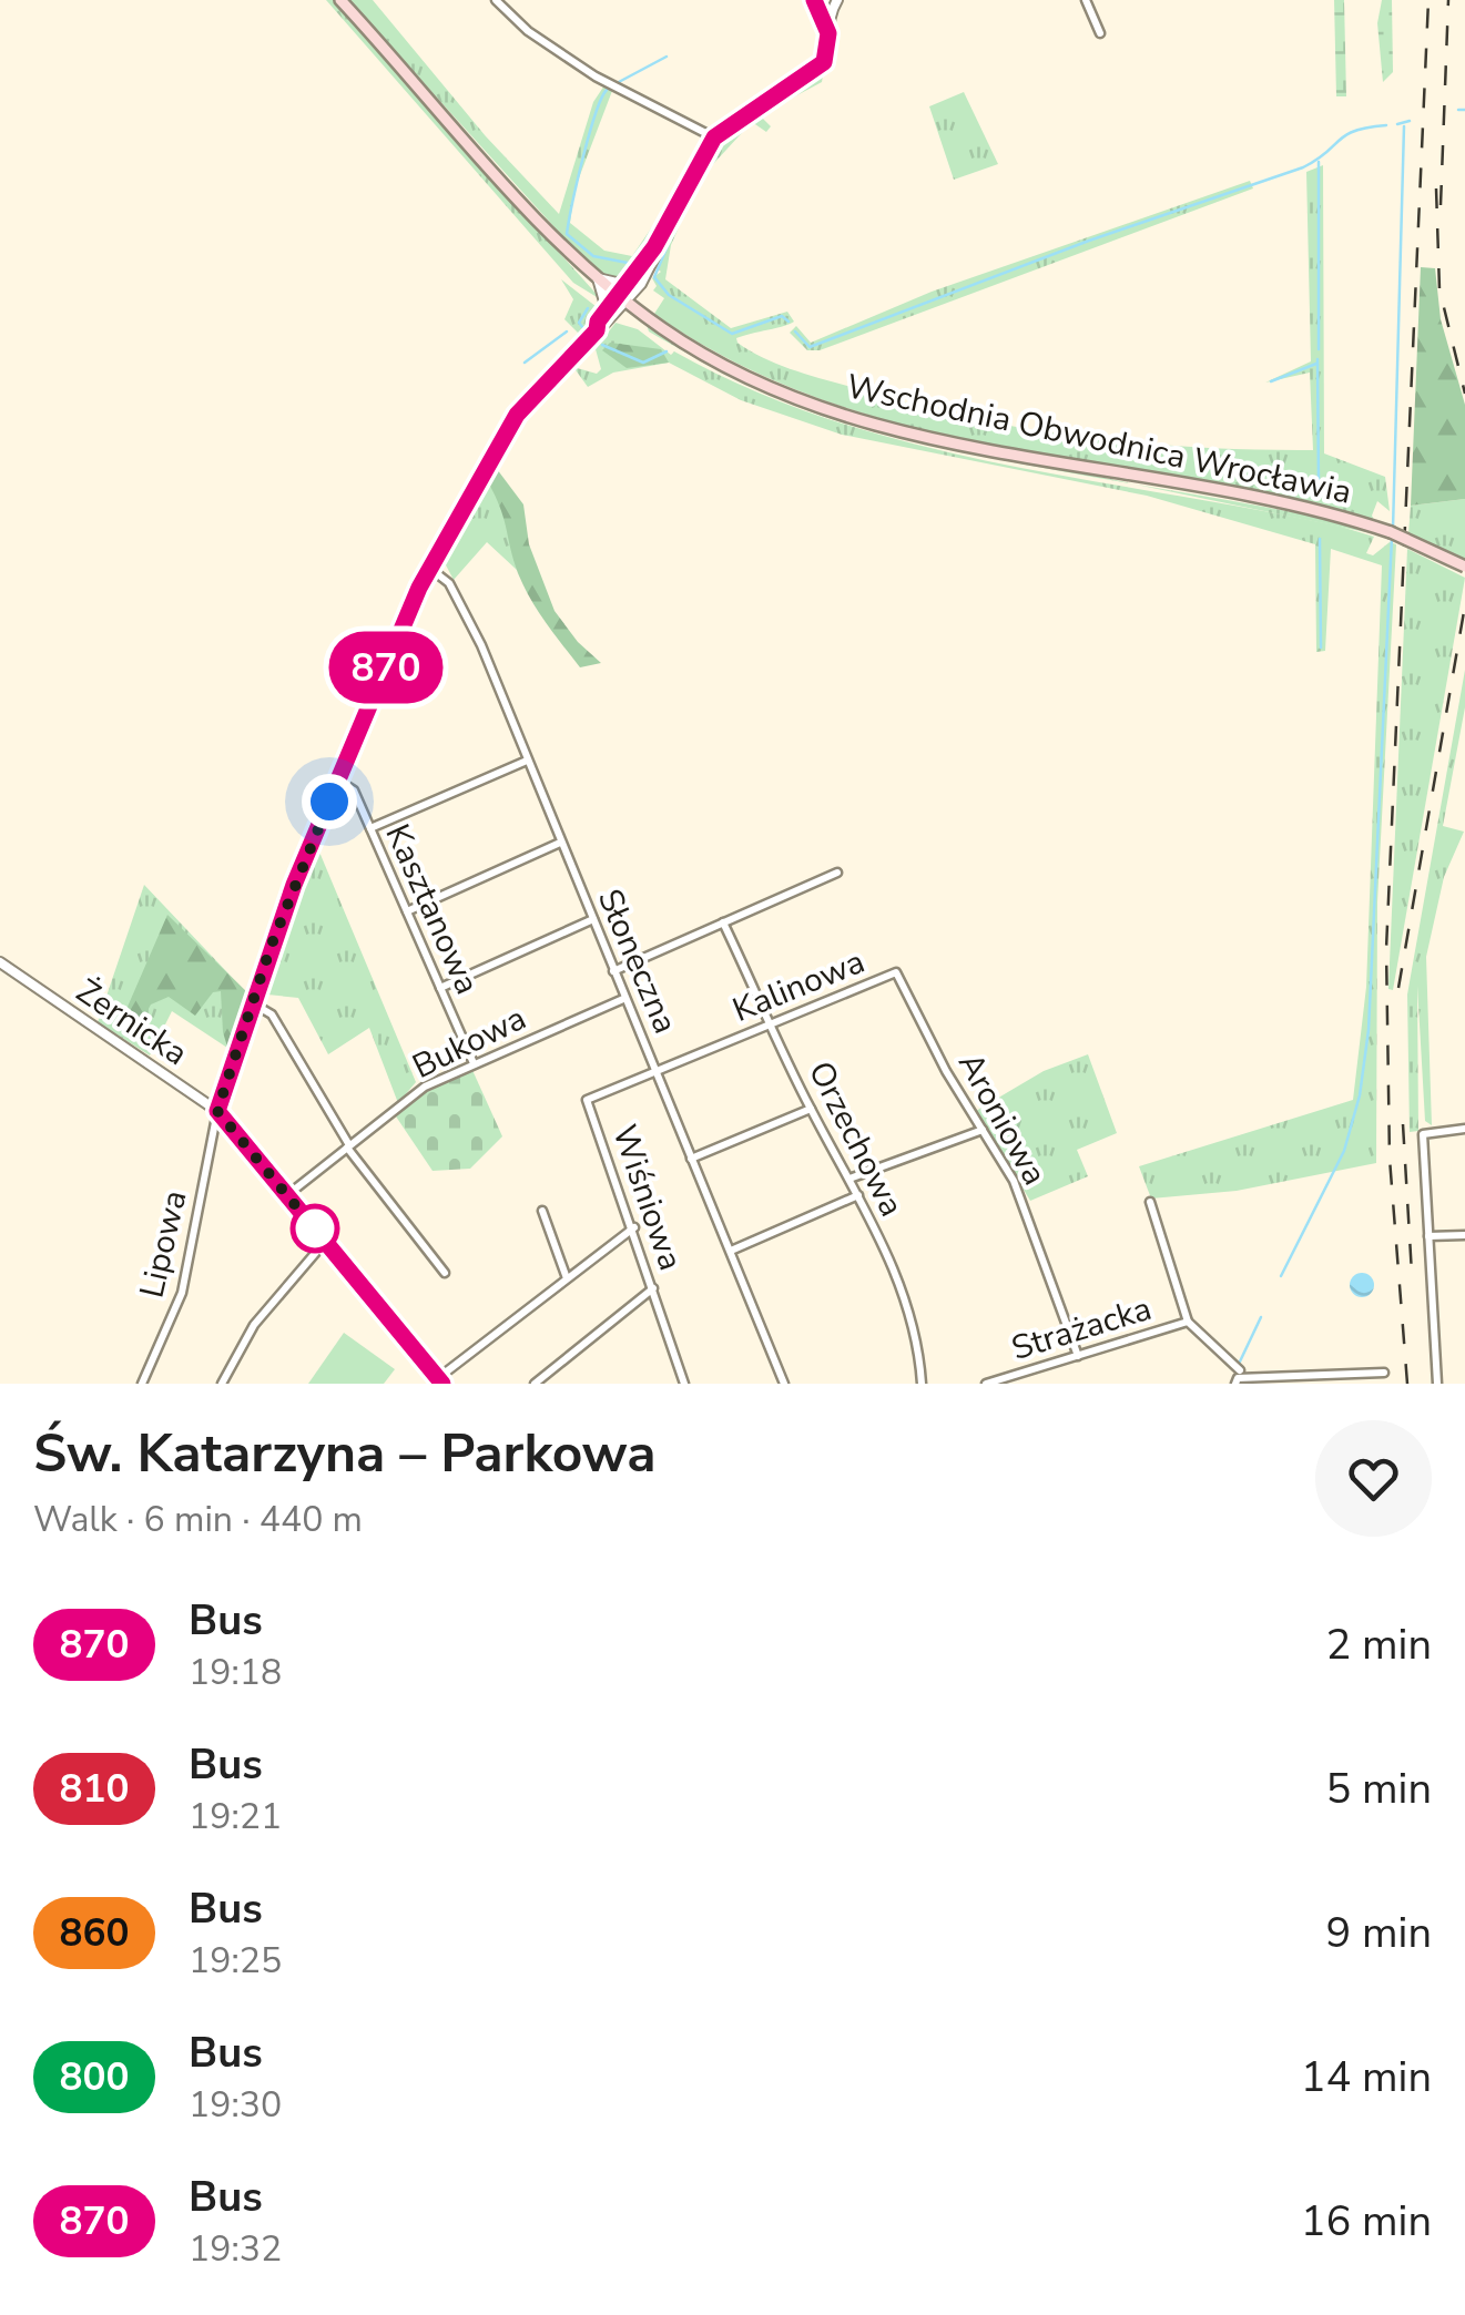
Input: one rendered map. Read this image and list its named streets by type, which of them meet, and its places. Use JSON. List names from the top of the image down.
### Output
{
  "streets": {
    "main road": ["Wschodnia Obwodnica Wrocławia"],
    "street": [
      "Kasztanowa",
      "Słoneczna",
      "Kalinowa",
      "Żernicka",
      "Bukowa",
      "Aroniowa",
      "Orzechowa",
      "Wiśniowa",
      "Lipowa",
      "Strażacka"
    ]
  },
  "crossings": [
    ["Kasztanowa", "Bukowa"],
    ["Słoneczna", "Kalinowa"],
    ["Słoneczna", "Bukowa"],
    ["Słoneczna", "Wiśniowa"],
    ["Kalinowa", "Aroniowa"],
    ["Kalinowa", "Orzechowa"],
    ["Kalinowa", "Wiśniowa"],
    ["Żernicka", "Bukowa"],
    ["Żernicka", "Lipowa"],
    ["Aroniowa", "Strażacka"]
  ],
  "lines": ["bus line 870"],
  "page": {
    "on_map": "870",
    "heading": ["Św. Katarzyna – Parkowa", "Walk · 6 min · 440 m"],
    "list": [
      {
        "mark": "870",
        "name": "Bus",
        "note": "19:18",
        "value": "2 min"
      },
      {
        "mark": "810",
        "name": "Bus",
        "note": "19:21",
        "value": "5 min"
      },
      {
        "mark": "860",
        "name": "Bus",
        "note": "19:25",
        "value": "9 min"
      },
      {
        "mark": "800",
        "name": "Bus",
        "note": "19:30",
        "value": "14 min"
      },
      {
        "mark": "870",
        "name": "Bus",
        "note": "19:32",
        "value": "16 min"
      }
    ]
  }
}
